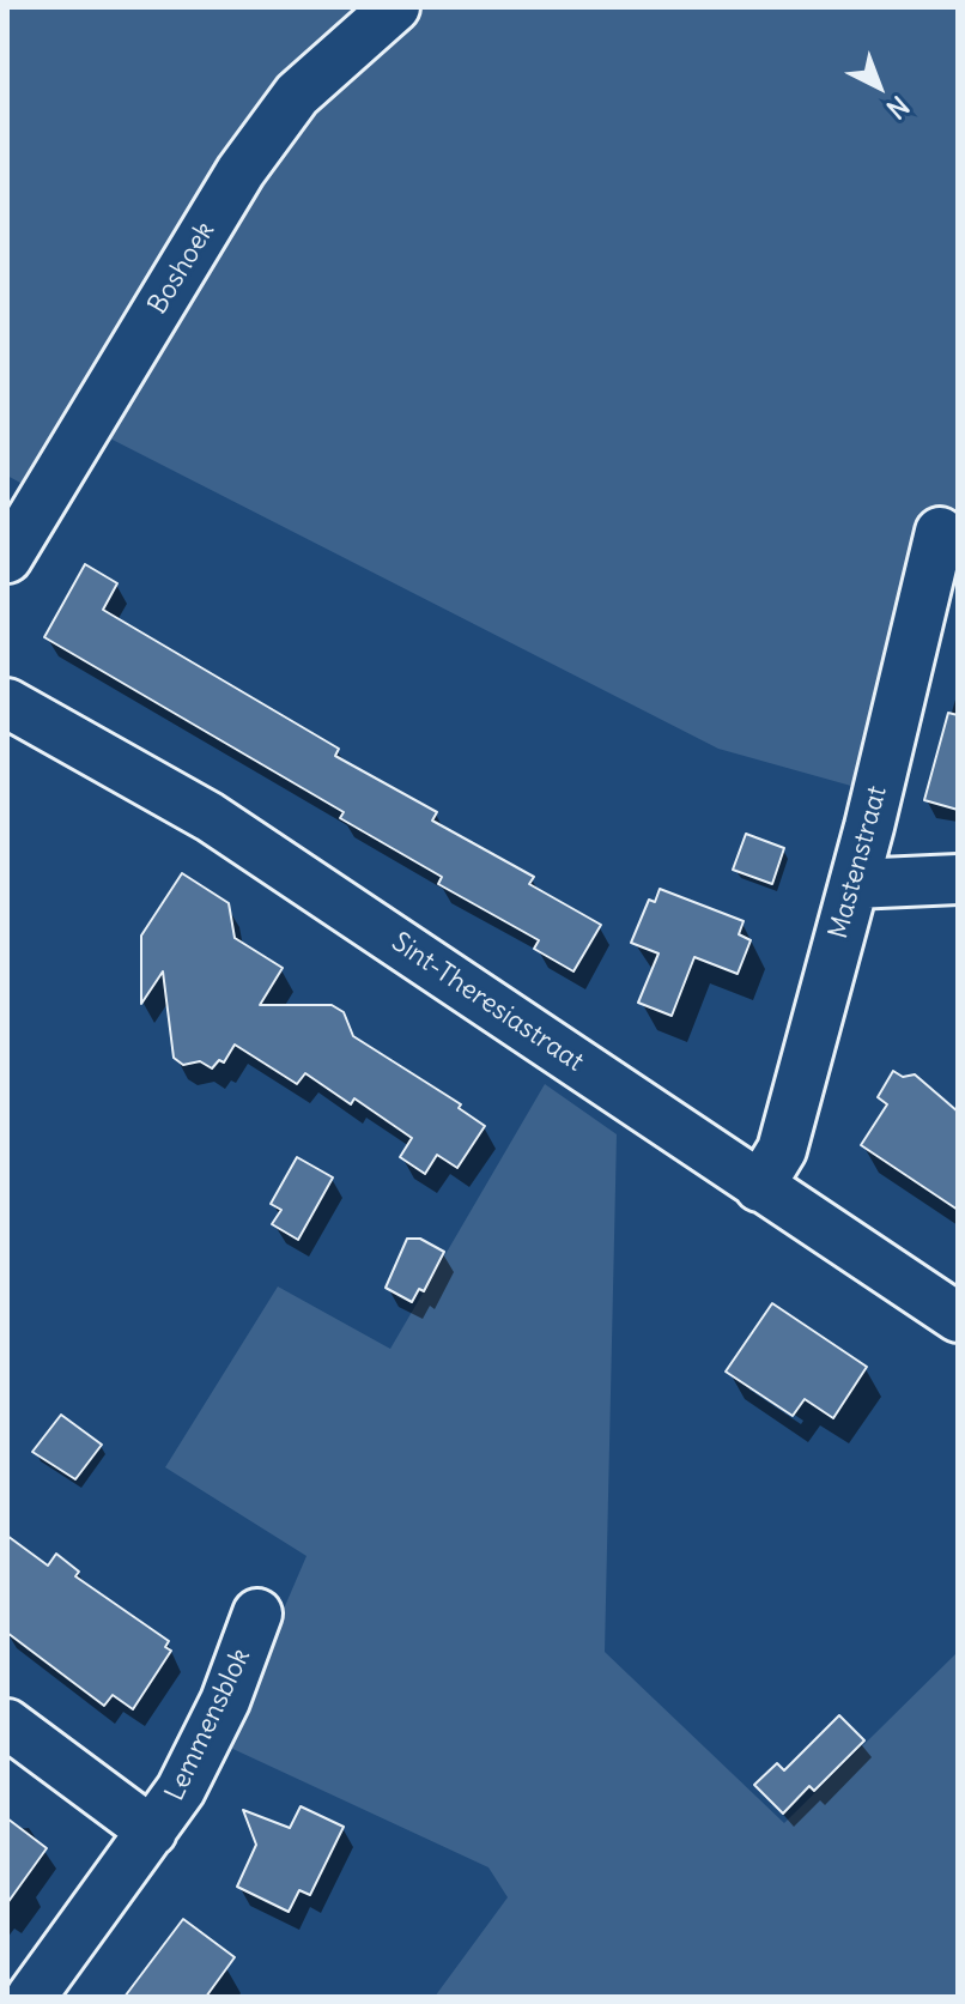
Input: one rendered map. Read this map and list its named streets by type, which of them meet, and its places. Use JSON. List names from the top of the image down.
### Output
{
  "streets": {
    "street": [
      "Boshoek",
      "Mastenstraat",
      "Sint-Theresiastraat",
      "Lemmensblok"
    ]
  },
  "crossings": [
    ["Mastenstraat", "Sint-Theresiastraat"]
  ],
  "north": "bottom right"
}
